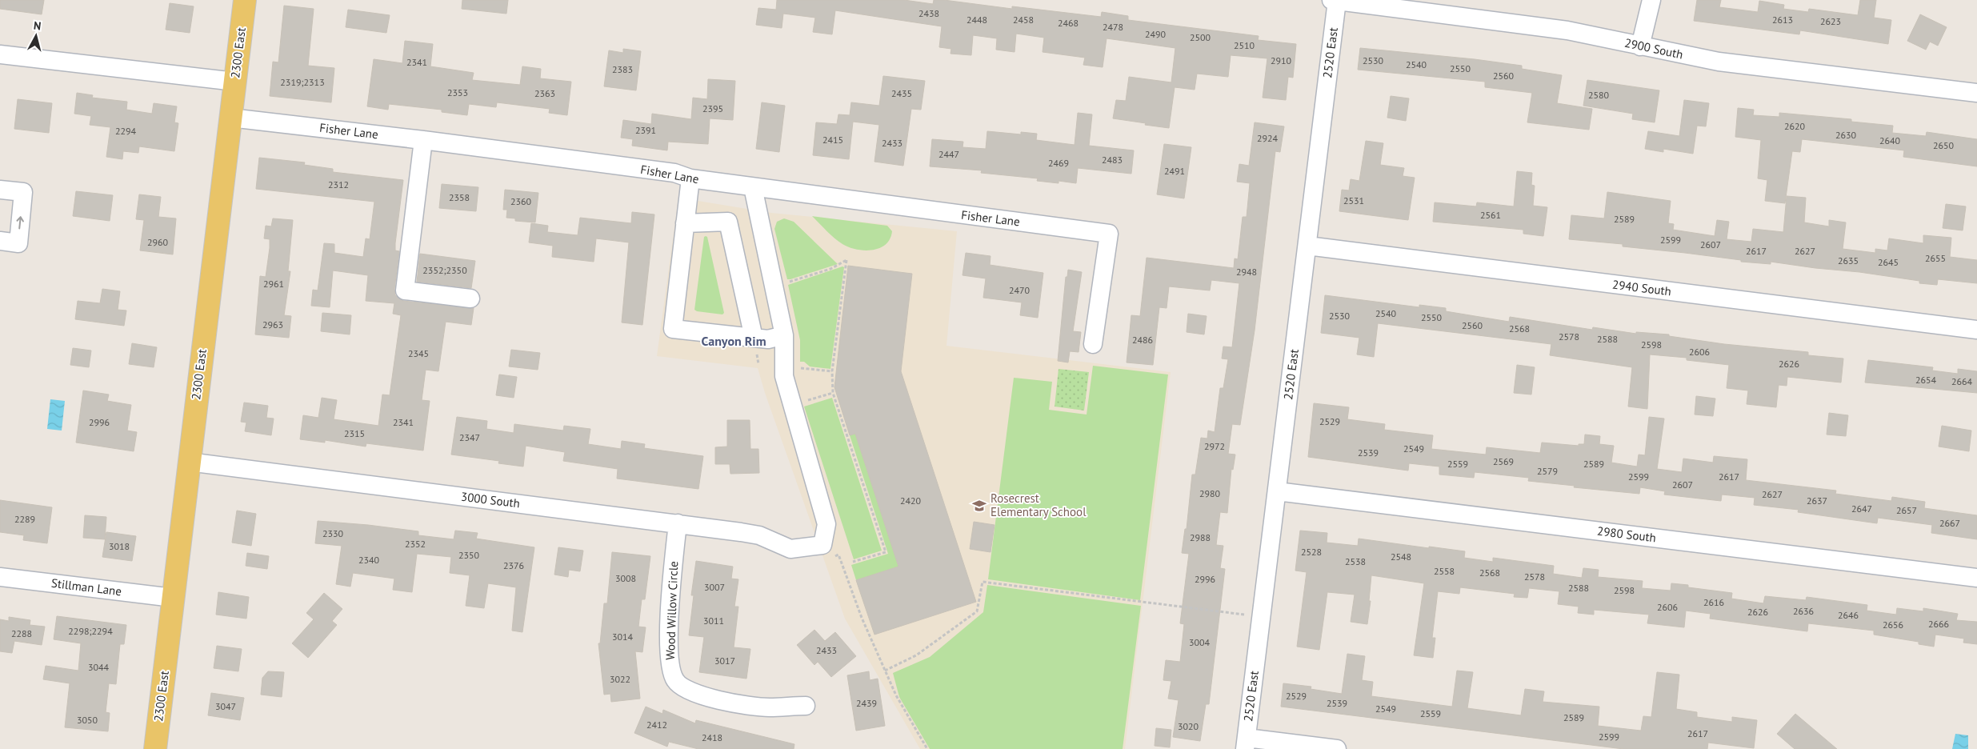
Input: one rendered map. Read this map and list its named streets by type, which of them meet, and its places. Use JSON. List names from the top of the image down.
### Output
{
  "streets": {
    "main road": ["2300 East"],
    "street": [
      "2900 South",
      "2520 East",
      "Fisher Lane",
      "2940 South",
      "3000 South",
      "2980 South",
      "Stillman Lane",
      "Wood Willow Circle"
    ]
  },
  "crossings": [
    ["2900 South", "2520 East"],
    ["2300 East", "Fisher Lane"],
    ["2300 East", "3000 South"],
    ["2300 East", "Stillman Lane"],
    ["2520 East", "2940 South"],
    ["2520 East", "2980 South"],
    ["3000 South", "Wood Willow Circle"]
  ],
  "districts": ["Canyon Rim"],
  "places": {
    "school or university": ["Rosecrest Elementary School"]
  },
  "house_numbers": [
    "2438",
    "2448",
    "2458",
    "2613",
    "2623",
    "2468",
    "2478",
    "2490",
    "2500",
    "2510",
    "2910",
    "2530",
    "2341",
    "2540",
    "2550",
    "2383",
    "2560",
    "2319;2313",
    "2353",
    "2363",
    "2435",
    "2580",
    "2395",
    "2620",
    "2391",
    "2294",
    "2630",
    "2924",
    "2415",
    "2640",
    "2433",
    "2650",
    "2447",
    "2483",
    "2469",
    "2491",
    "2312",
    "2358",
    "2531",
    "2360",
    "2561",
    "2589",
    "2599",
    "2960",
    "2607",
    "2617",
    "2627",
    "2655",
    "2635",
    "2645",
    "2352;2350",
    "2948",
    "2961",
    "2470",
    "2540",
    "2530",
    "2550",
    "2963",
    "2560",
    "2568",
    "2578",
    "2588",
    "2486",
    "2598",
    "2606",
    "2345",
    "2626",
    "2654",
    "2664",
    "2529",
    "2996",
    "2341",
    "2315",
    "2347",
    "2972",
    "2549",
    "2539",
    "2569",
    "2559",
    "2589",
    "2579",
    "2599",
    "2617",
    "2607",
    "2980",
    "2627",
    "2420",
    "2637",
    "2647",
    "2657",
    "2289",
    "2667",
    "2330",
    "2988",
    "2352",
    "3018",
    "2528",
    "2350",
    "2548",
    "2340",
    "2538",
    "2376",
    "2558",
    "2568",
    "2578",
    "3008",
    "2996",
    "3007",
    "2588",
    "2598",
    "2616",
    "2606",
    "2636",
    "2626",
    "2646",
    "3011",
    "2666",
    "2656",
    "2298;2294",
    "2288",
    "3014",
    "3004",
    "2433",
    "3017",
    "3044",
    "3022",
    "2529",
    "2439",
    "2539",
    "3047",
    "2549",
    "2559",
    "2589",
    "3050",
    "2412",
    "3020",
    "2617",
    "2599",
    "2418"
  ],
  "north": "top"
}
